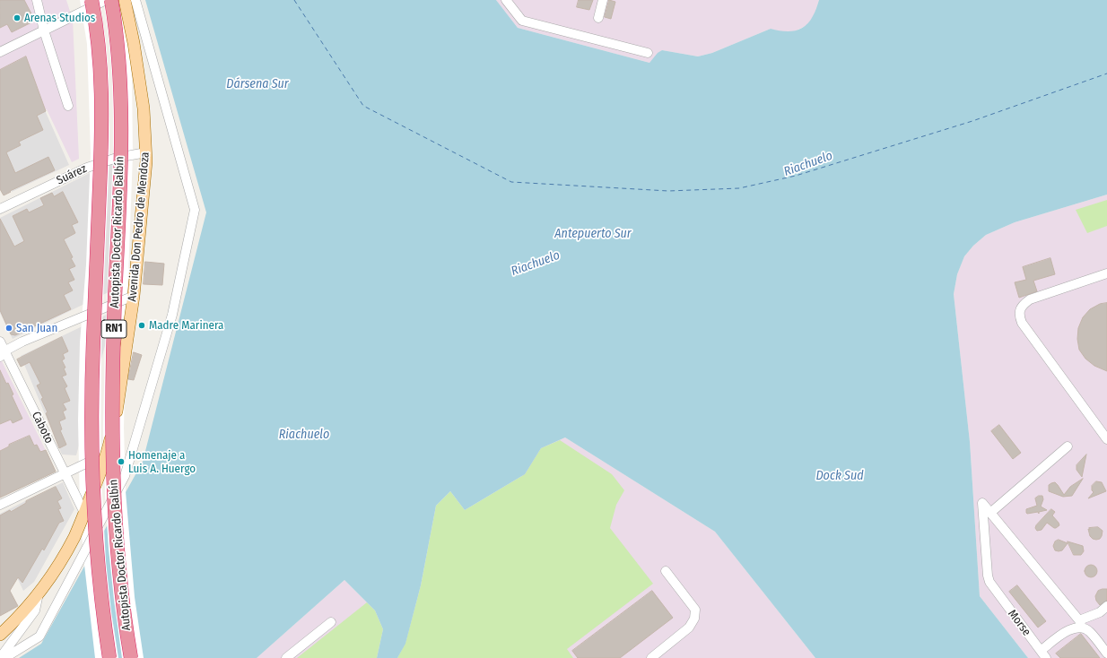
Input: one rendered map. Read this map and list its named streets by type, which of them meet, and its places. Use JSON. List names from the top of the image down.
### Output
{
  "streets": {
    "highway": ["Autopista Doctor Ricardo Balbín", "RN1"],
    "main road": ["Avenida Don Pedro de Mendoza"],
    "street": ["Suárez", "Caboto", "Morse"]
  },
  "crossings": [
    ["Suárez", "Avenida Don Pedro de Mendoza"],
    ["Avenida Don Pedro de Mendoza", "Autopista Doctor Ricardo Balbín"],
    ["Avenida Don Pedro de Mendoza", "Caboto"]
  ],
  "water": [
    "Dársena Sur",
    "Riachuelo",
    "Antepuerto Sur",
    "Dock Sud"
  ],
  "places": [
    "Arenas Studios",
    "Madre Marinera",
    "San Juan",
    "Homenaje a Luis A. Huergo"
  ]
}
